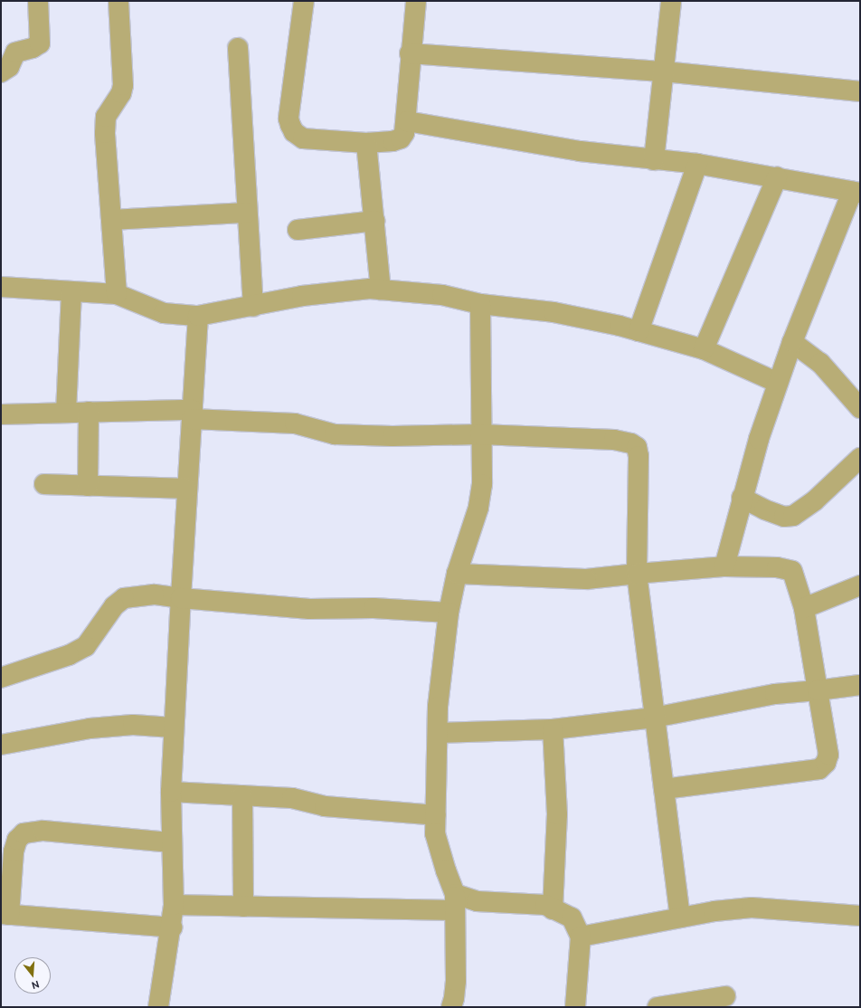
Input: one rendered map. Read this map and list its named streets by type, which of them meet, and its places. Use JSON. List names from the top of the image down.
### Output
{
  "north": "bottom"
}
